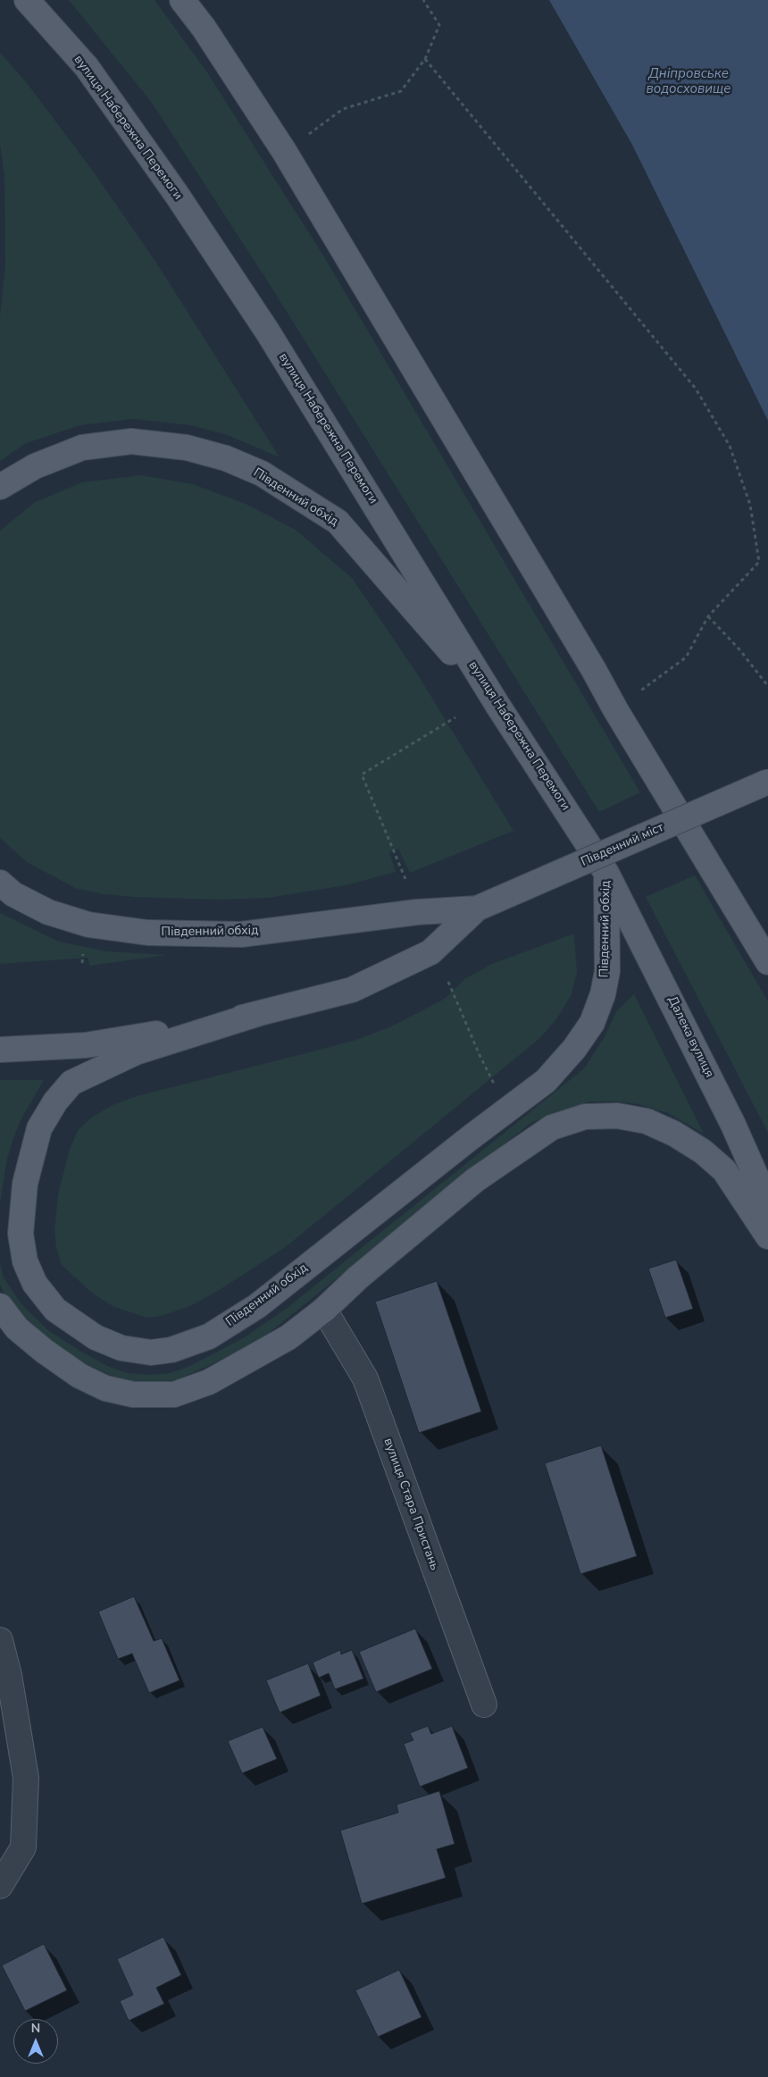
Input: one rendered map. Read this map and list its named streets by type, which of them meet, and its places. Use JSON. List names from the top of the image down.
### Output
{
  "streets": {
    "main road": [
      "вулиця Набережна Перемоги",
      "Південний обхід",
      "Південний міст",
      "Далека вулиця"
    ],
    "street": ["вулиця Стара Пристань"]
  },
  "crossings": [
    ["вулиця Набережна Перемоги", "Південний обхід"],
    ["вулиця Набережна Перемоги", "Далека вулиця"],
    ["Південний обхід", "Південний міст"],
    ["Південний обхід", "Далека вулиця"]
  ],
  "water": ["Дніпровське водосховище"],
  "north": "top"
}
